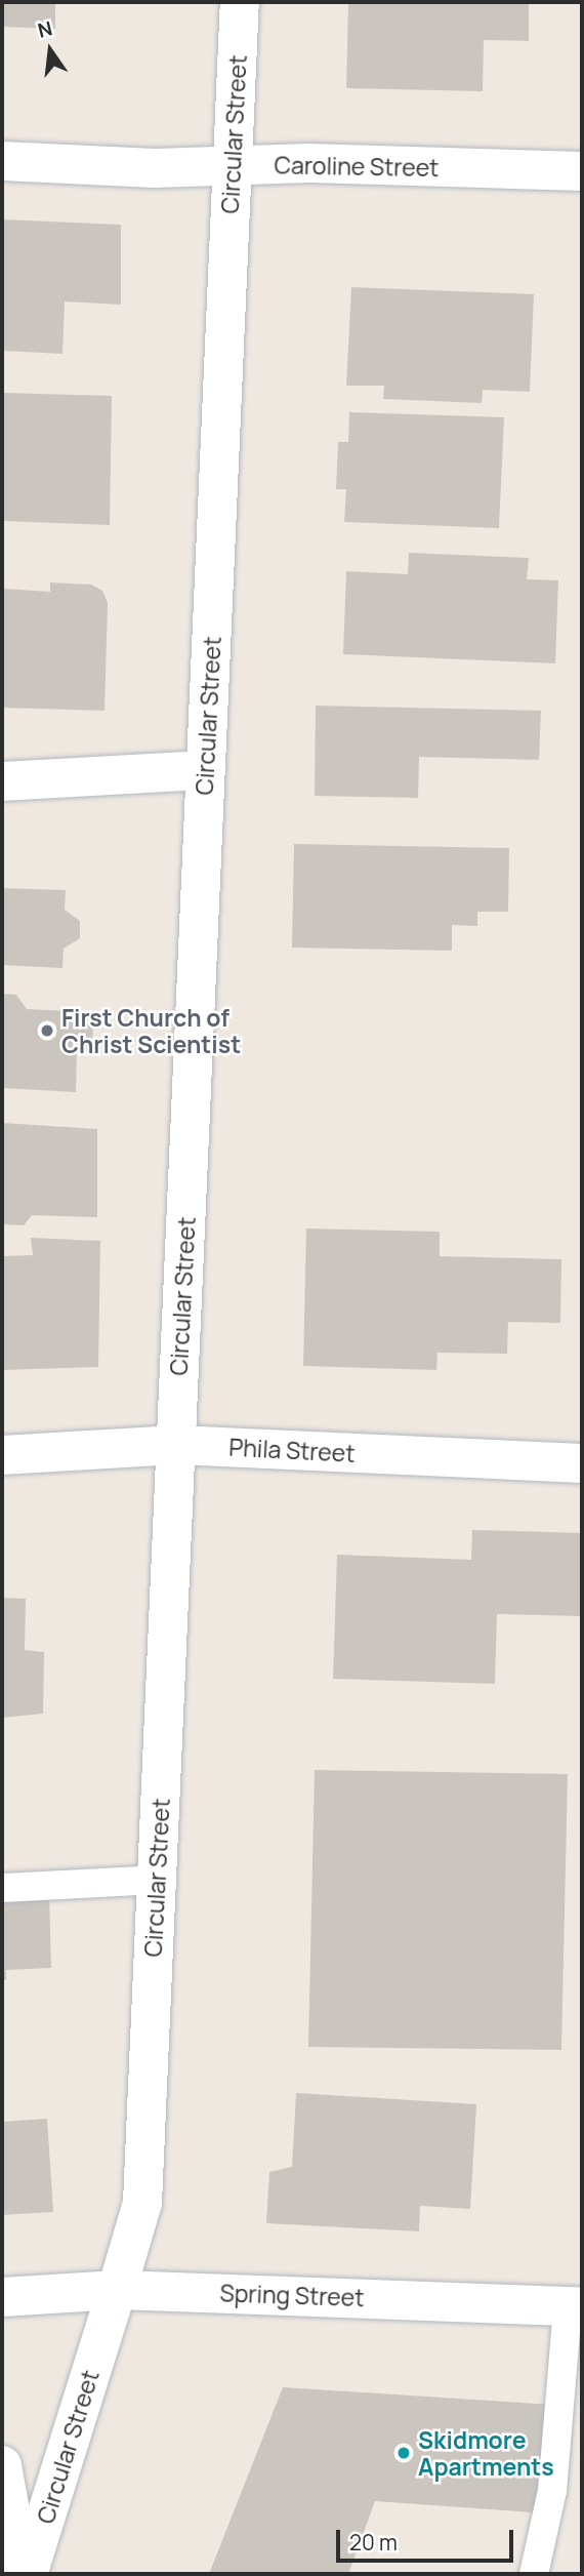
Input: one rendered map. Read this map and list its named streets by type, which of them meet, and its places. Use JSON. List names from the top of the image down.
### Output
{
  "streets": {
    "street": [
      "Circular Street",
      "Caroline Street",
      "Phila Street",
      "Spring Street"
    ]
  },
  "crossings": [
    ["Circular Street", "Caroline Street"],
    ["Circular Street", "Phila Street"],
    ["Circular Street", "Spring Street"]
  ],
  "places": ["First Church of Christ Scientist", "Skidmore Apartments"],
  "scale_bar": "20 m",
  "north": "top"
}
